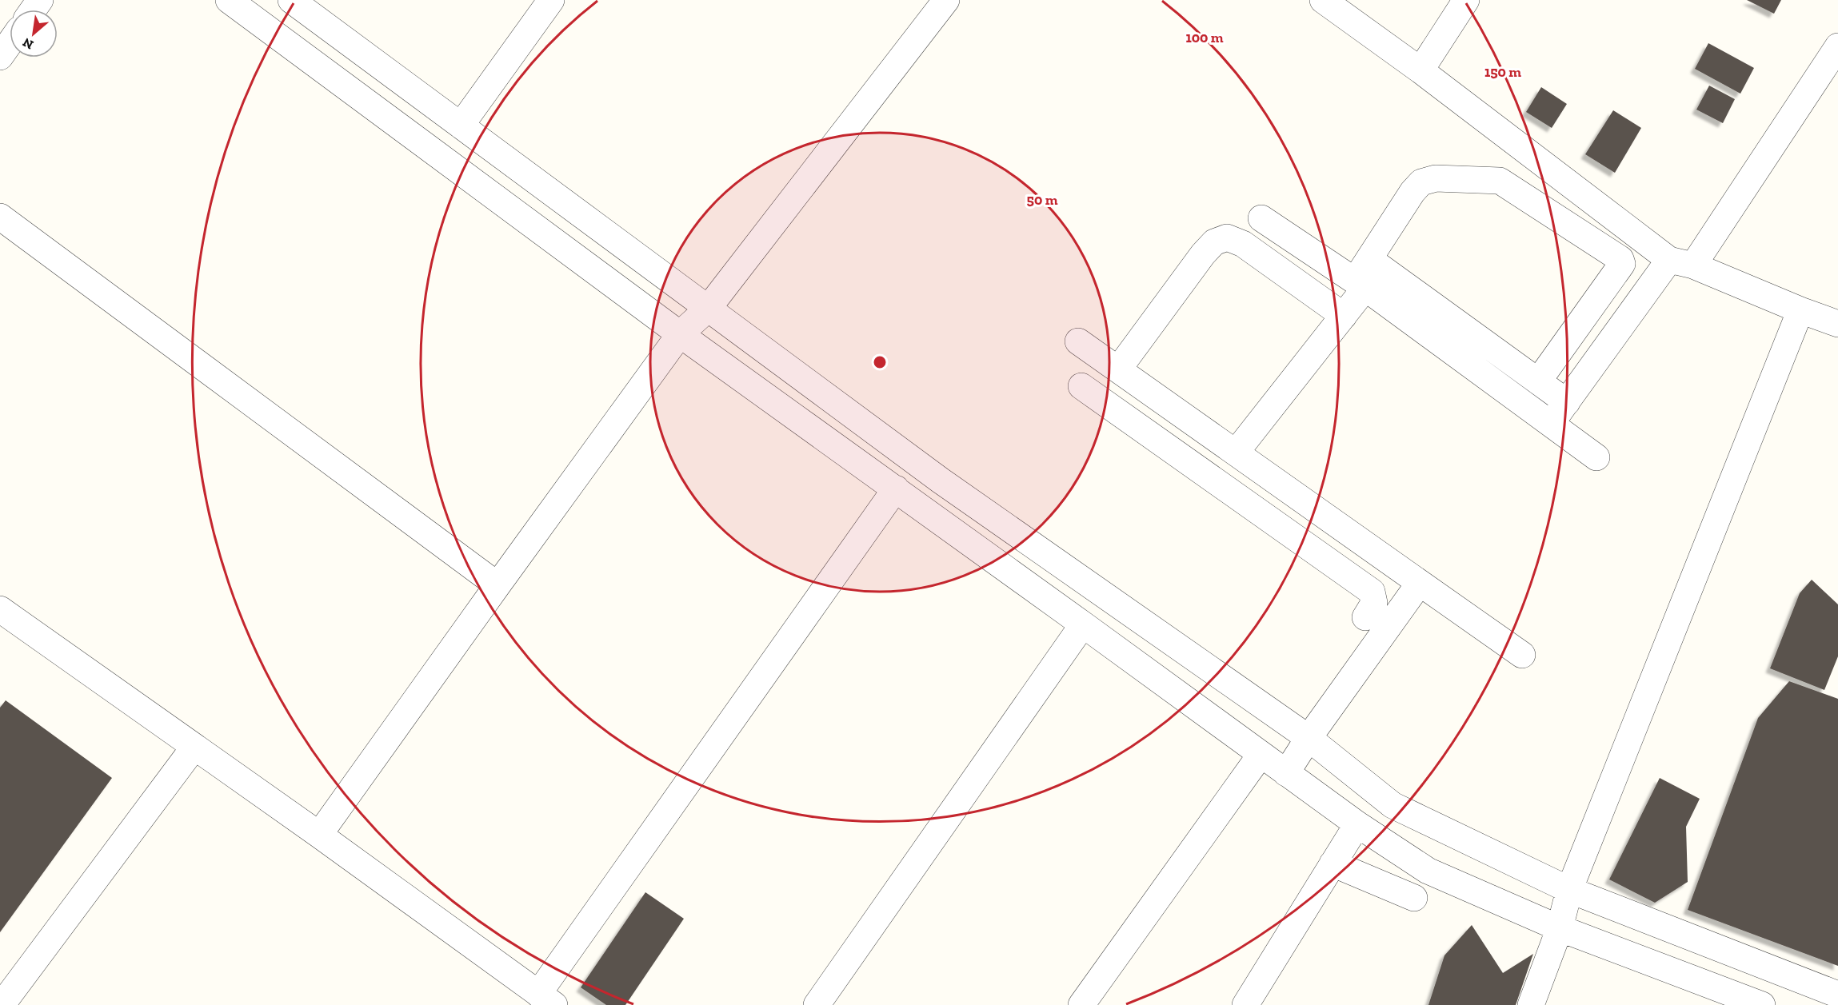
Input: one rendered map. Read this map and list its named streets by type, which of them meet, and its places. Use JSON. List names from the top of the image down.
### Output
{
  "north": "bottom left",
  "rings": ["100 m", "150 m", "50 m"]
}
